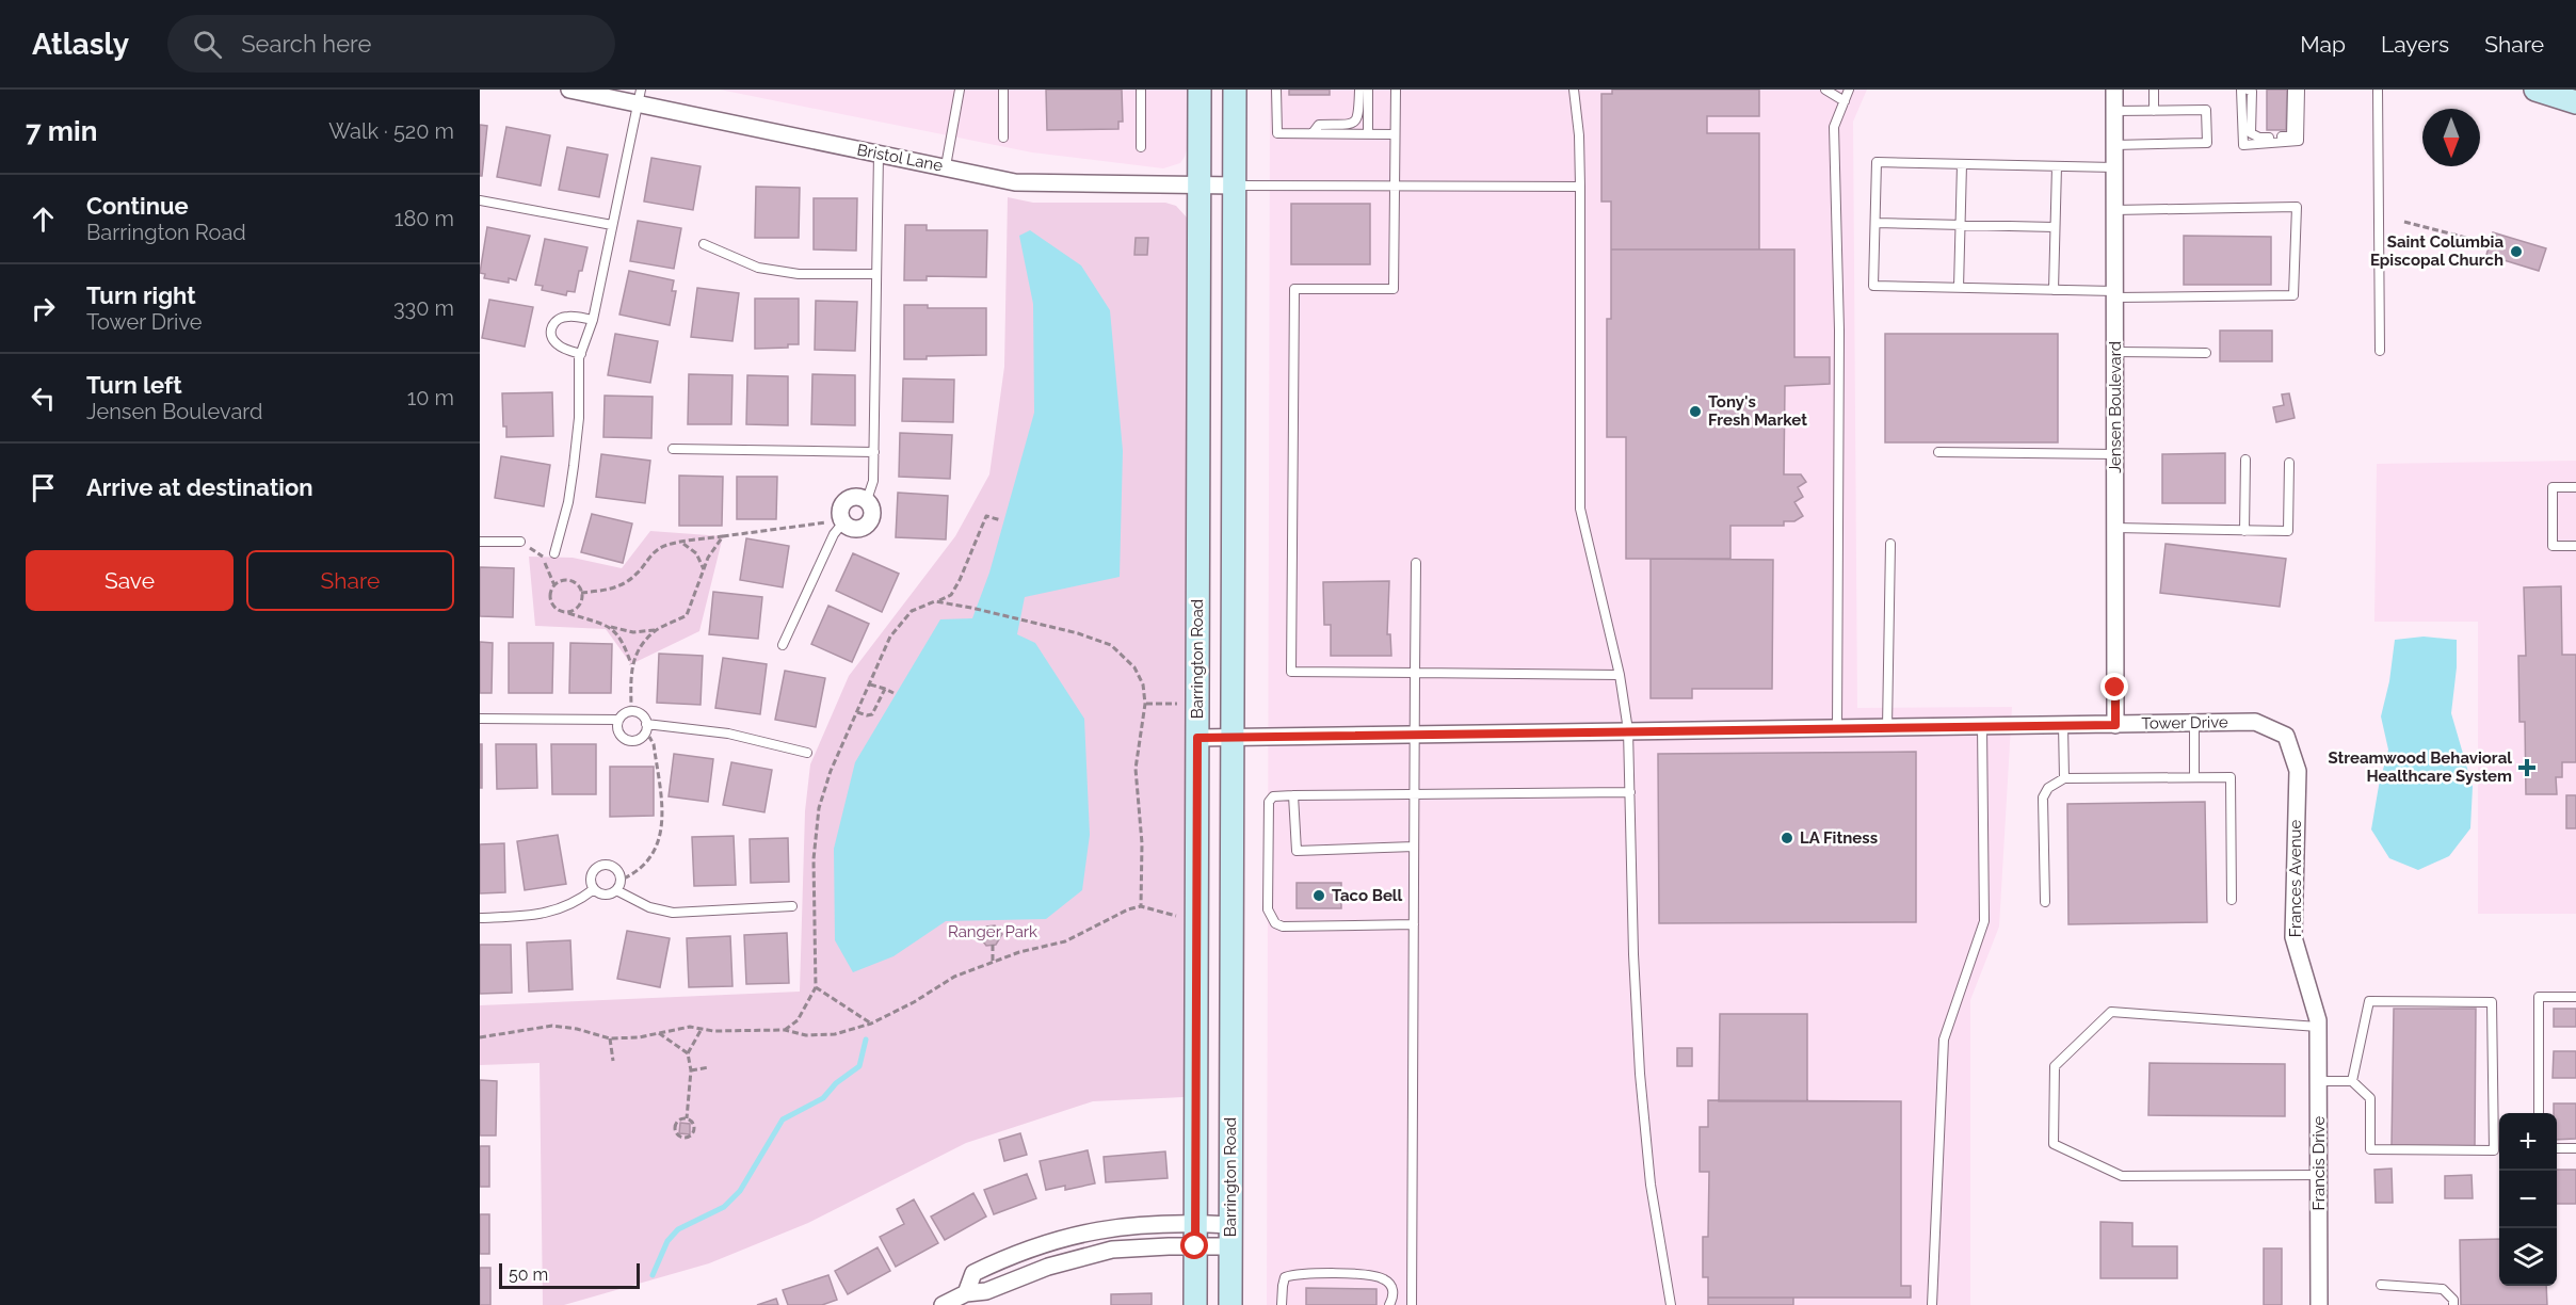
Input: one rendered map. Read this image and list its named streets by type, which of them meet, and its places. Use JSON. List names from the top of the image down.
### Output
{
  "streets": {
    "main road": ["Barrington Road"],
    "street": [
      "Bristol Lane",
      "Jensen Boulevard",
      "Tower Drive",
      "Frances Avenue",
      "Francis Drive"
    ]
  },
  "crossings": [
    ["Bristol Lane", "Barrington Road"],
    ["Jensen Boulevard", "Tower Drive"],
    ["Barrington Road", "Tower Drive"],
    ["Tower Drive", "Frances Avenue"],
    ["Frances Avenue", "Francis Drive"]
  ],
  "parks": ["Ranger Park"],
  "places": {
    "other": [
      "Saint Columbia Episcopal Church",
      "Tony's Fresh Market",
      "LA Fitness",
      "Taco Bell"
    ],
    "health": ["Streamwood Behavioral Healthcare System"]
  },
  "scale_bar": "50 m",
  "north": "bottom",
  "page": {
    "header": "Atlasly",
    "search": "Search here",
    "nav": ["Map", "Layers", "Share"],
    "heading": ["7 min", "Walk · 520 m"],
    "list": [
      ["Continue", "Barrington Road", "180 m"],
      ["Turn right", "Tower Drive", "330 m"],
      ["Turn left", "Jensen Boulevard", "10 m"],
      "Arrive at destination"
    ],
    "buttons": ["Save", "Share"],
    "map_buttons": ["+", "−"],
    "scale": "50 m"
  }
}
